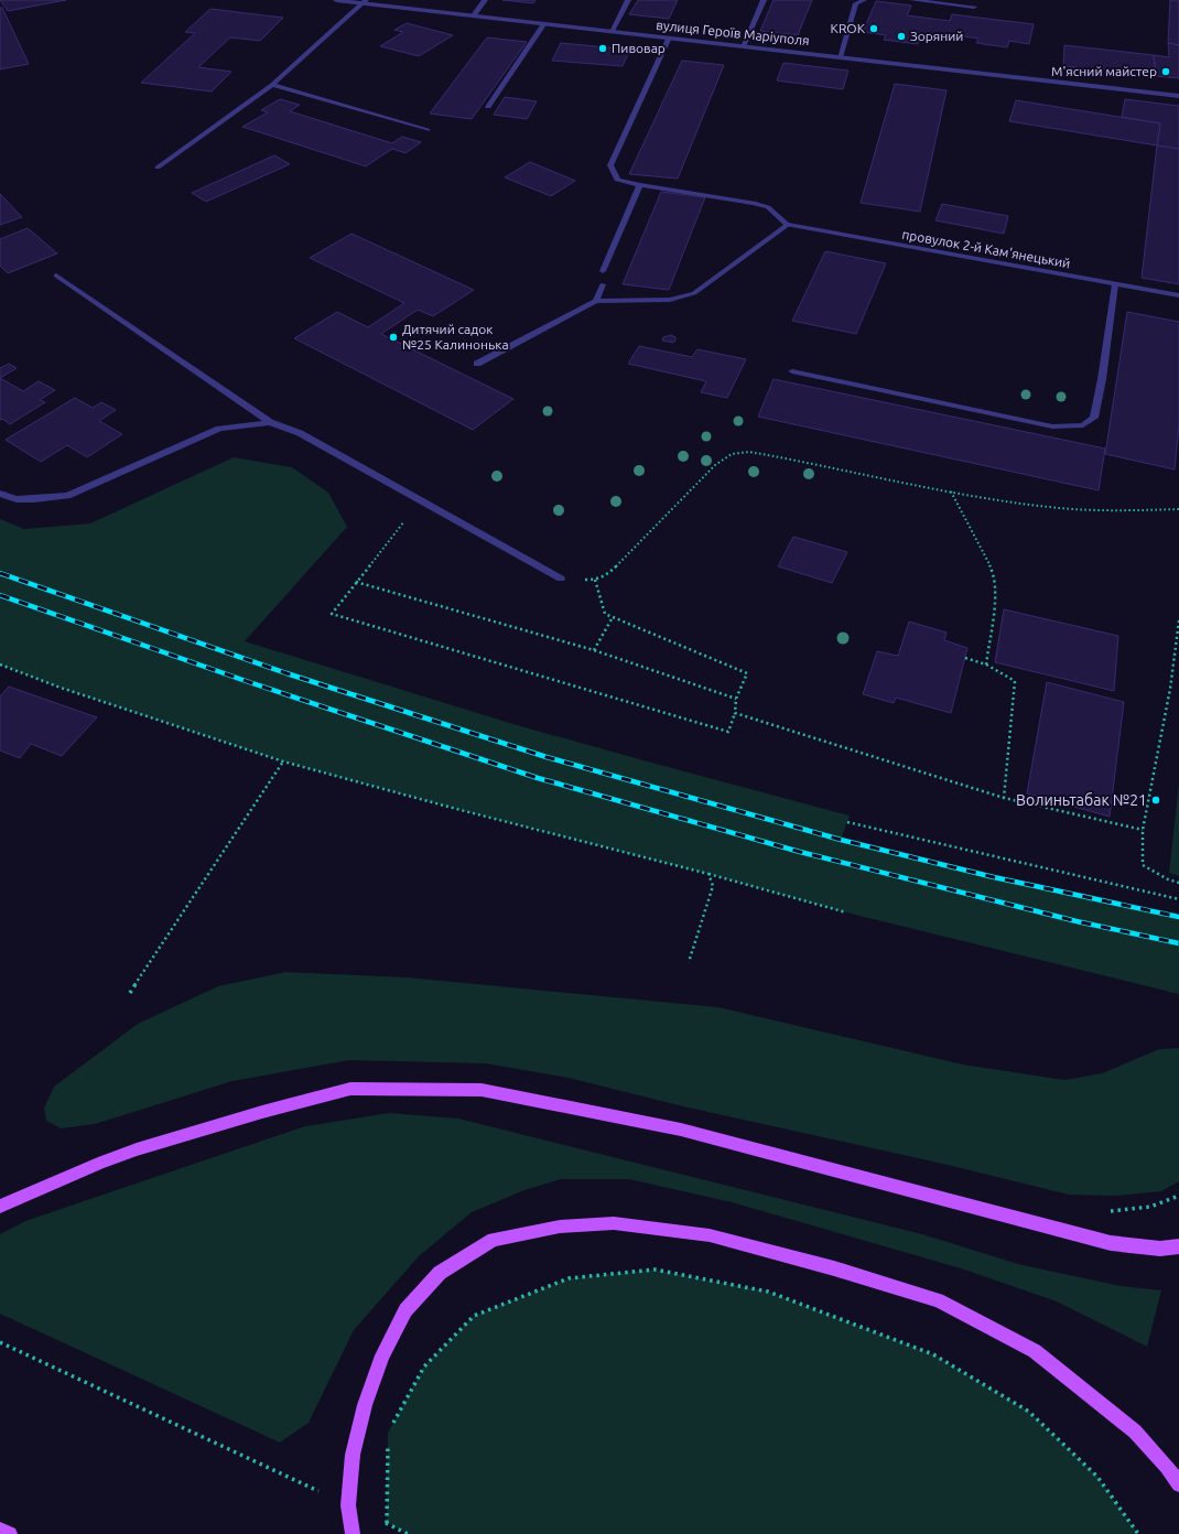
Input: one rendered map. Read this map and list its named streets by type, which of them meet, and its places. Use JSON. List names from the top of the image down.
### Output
{
  "streets": {
    "street": ["вулиця Героїв Маріуполя", "провулок 2-й Кам'янецький"]
  },
  "places": [
    "KROK",
    "Зоряний",
    "Пивовар",
    "М'ясний майстер",
    "Дитячий садок №25 Калинонька",
    "Волиньтабак №21"
  ]
}
